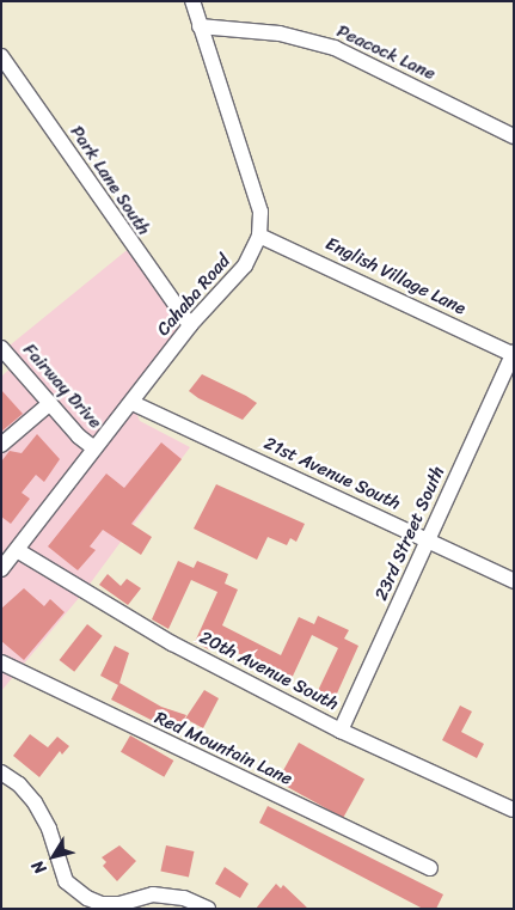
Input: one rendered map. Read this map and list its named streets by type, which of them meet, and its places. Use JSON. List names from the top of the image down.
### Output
{
  "streets": {
    "street": [
      "Peacock Lane",
      "Park Lane South",
      "English Village Lane",
      "Cahaba Road",
      "Fairway Drive",
      "21st Avenue South",
      "23rd Street South",
      "20th Avenue South",
      "Red Mountain Lane"
    ]
  },
  "crossings": [
    ["Peacock Lane", "Cahaba Road"],
    ["Park Lane South", "Cahaba Road"],
    ["English Village Lane", "Cahaba Road"],
    ["English Village Lane", "23rd Street South"],
    ["Cahaba Road", "Fairway Drive"],
    ["Cahaba Road", "21st Avenue South"],
    ["Cahaba Road", "20th Avenue South"],
    ["21st Avenue South", "23rd Street South"],
    ["23rd Street South", "20th Avenue South"]
  ],
  "north": "bottom left"
}
